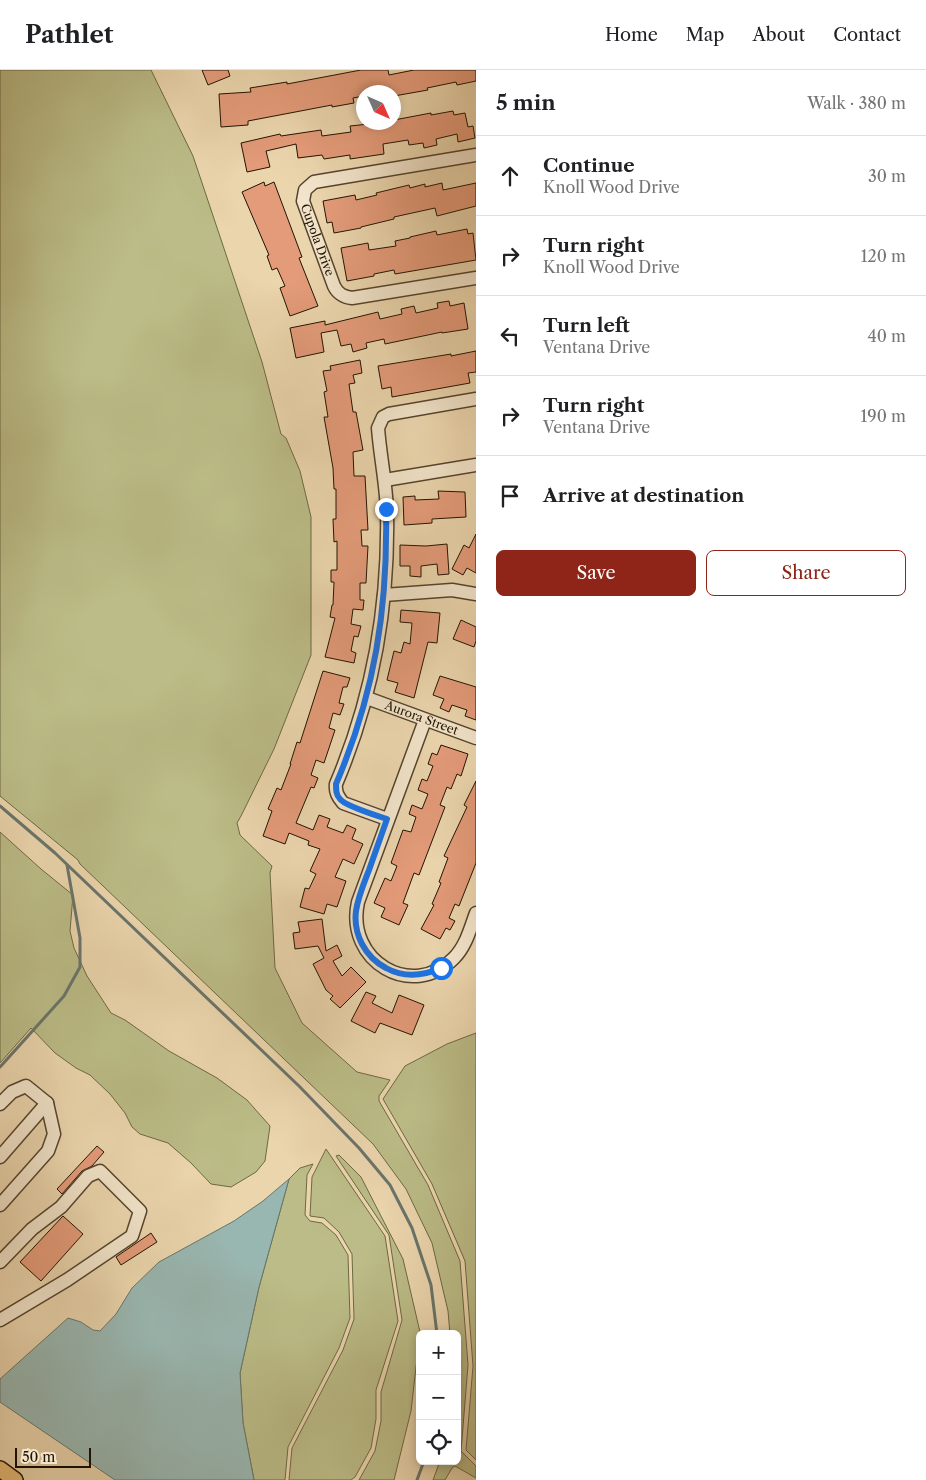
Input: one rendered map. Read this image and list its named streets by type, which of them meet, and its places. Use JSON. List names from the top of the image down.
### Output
{
  "streets": {
    "street": ["Cupola Drive", "Aurora Street"]
  },
  "scale_bar": "50 m",
  "north": "bottom right",
  "page": {
    "header": "Pathlet",
    "nav": [
      "Home",
      "Map",
      "About",
      "Contact"
    ],
    "heading": ["5 min", "Walk · 380 m"],
    "list": [
      ["Continue", "Knoll Wood Drive", "30 m"],
      ["Turn right", "Knoll Wood Drive", "120 m"],
      ["Turn left", "Ventana Drive", "40 m"],
      ["Turn right", "Ventana Drive", "190 m"],
      "Arrive at destination"
    ],
    "buttons": ["Save", "Share"],
    "map_buttons": ["+", "−"],
    "scale": "50 m"
  }
}
